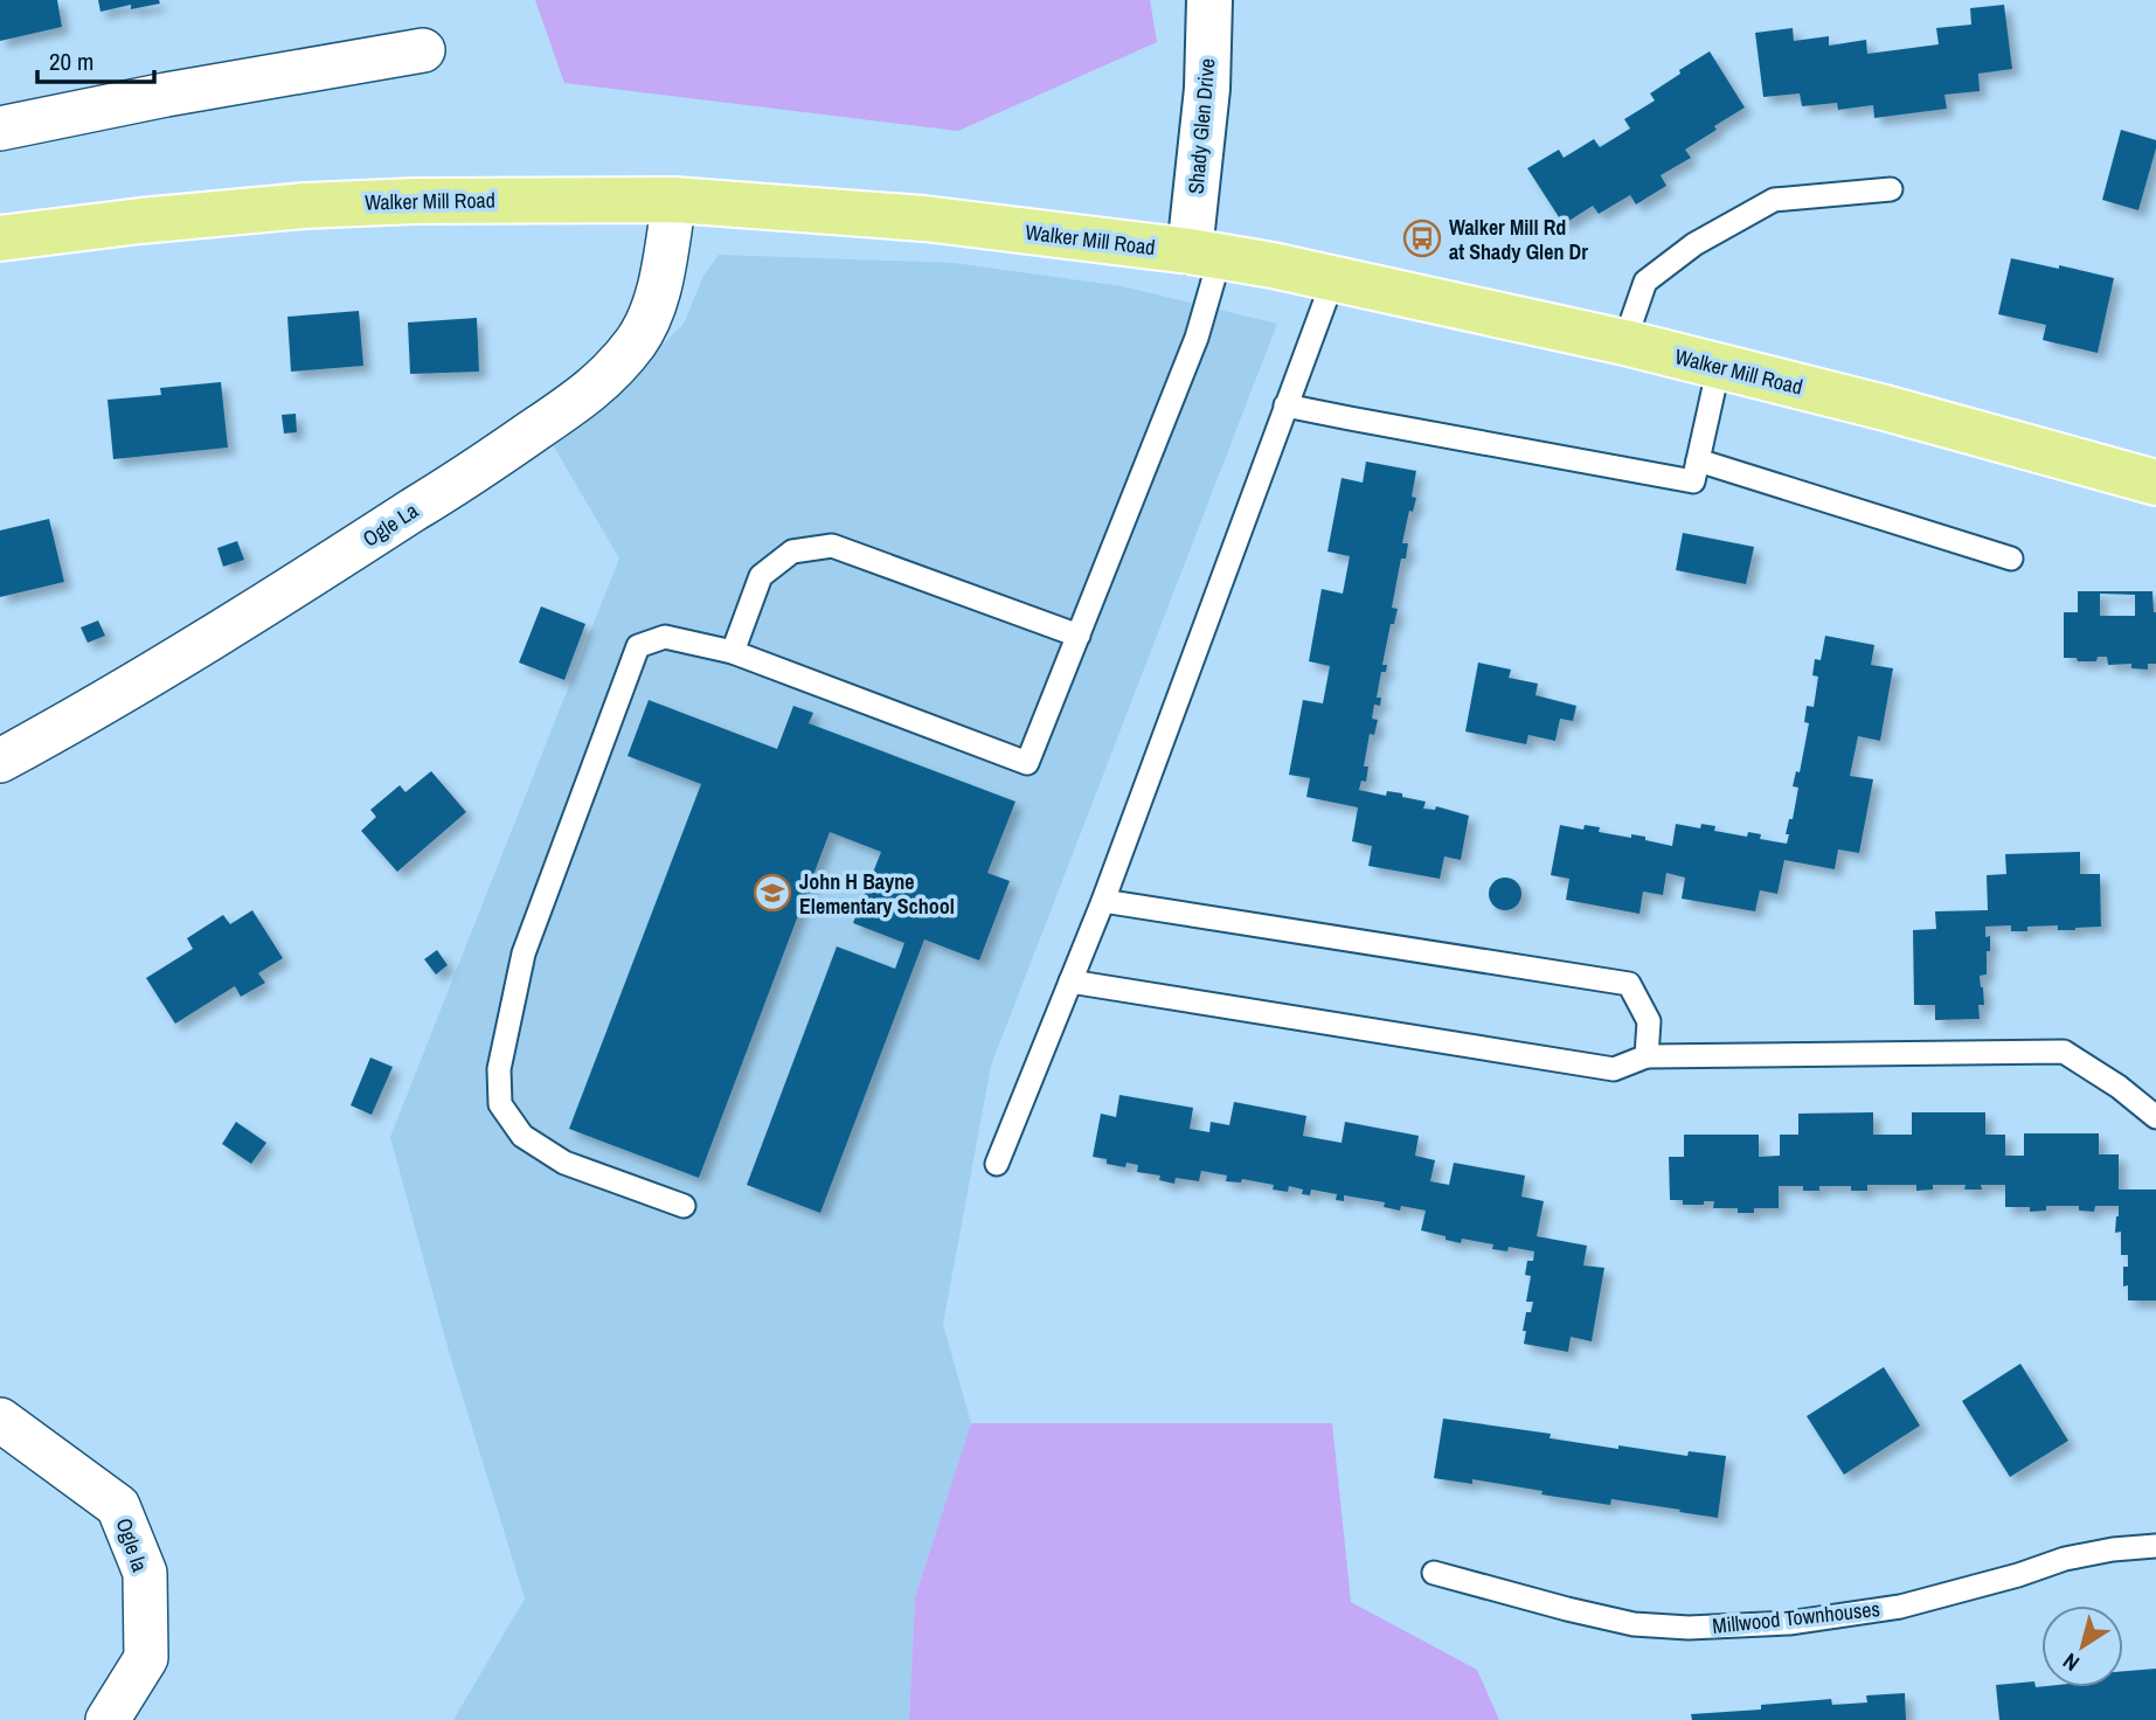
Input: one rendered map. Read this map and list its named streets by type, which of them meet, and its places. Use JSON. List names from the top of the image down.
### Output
{
  "streets": {
    "main road": ["Walker Mill Road"],
    "street": ["Shady Glen Drive", "Ogle La", "Ogle la"],
    "lane": ["Millwood Townhouses"]
  },
  "crossings": [
    ["Shady Glen Drive", "Walker Mill Road"],
    ["Walker Mill Road", "Ogle La"]
  ],
  "places": {
    "bus stop": ["Walker Mill Rd at Shady Glen Dr"],
    "school or university": ["John H Bayne Elementary School"]
  },
  "scale_bar": "20 m",
  "north": "bottom left"
}
